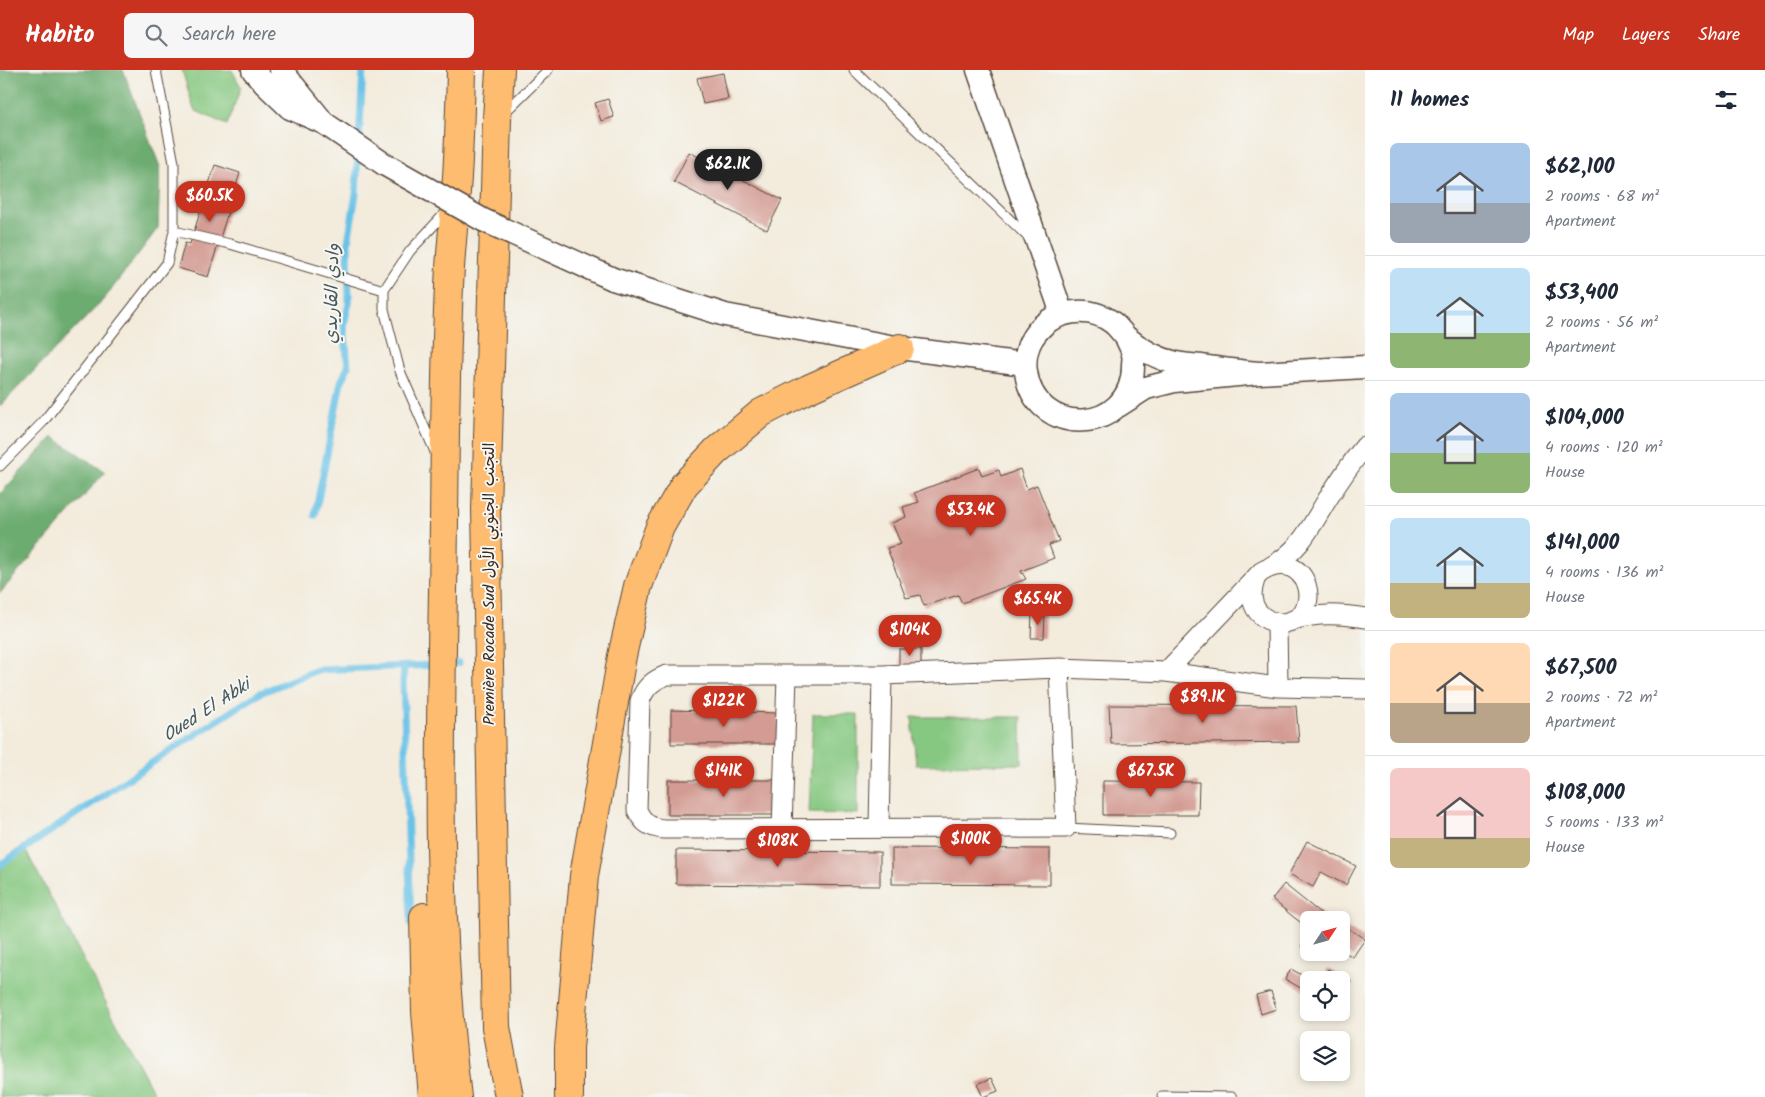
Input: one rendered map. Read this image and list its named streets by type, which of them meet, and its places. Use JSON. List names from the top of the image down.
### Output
{
  "streets": {
    "highway": ["Première Rocade Sud التجنب الجنوبي الأول"]
  },
  "water": ["وادي القاريدي", "Oued El Abki"],
  "north": "top right",
  "page": {
    "header": "Habito",
    "search": "Search here",
    "nav": ["Map", "Layers", "Share"],
    "heading": "11 homes",
    "list": [
      {
        "name": "$62,100",
        "note": "2 rooms · 68 m² · Apartment"
      },
      {
        "name": "$53,400",
        "note": "2 rooms · 56 m² · Apartment"
      },
      {
        "name": "$104,000",
        "note": "4 rooms · 120 m² · House"
      },
      {
        "name": "$141,000",
        "note": "4 rooms · 136 m² · House"
      },
      {
        "name": "$67,500",
        "note": "2 rooms · 72 m² · Apartment"
      },
      {
        "name": "$108,000",
        "note": "5 rooms · 133 m² · House"
      }
    ],
    "price": [
      "$62.1K",
      "$60.5K",
      "$53.4K",
      "$65.4K",
      "$104K",
      "$89.1K",
      "$122K",
      "$141K",
      "$67.5K",
      "$100K",
      "$108K"
    ]
  }
}
